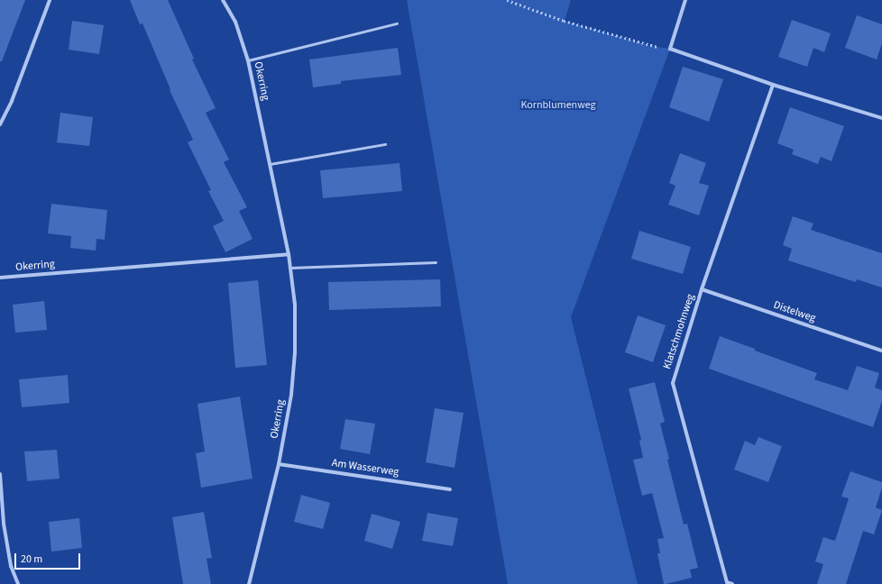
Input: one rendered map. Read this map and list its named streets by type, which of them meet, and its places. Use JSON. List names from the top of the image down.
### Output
{
  "streets": {
    "street": [
      "Okerring",
      "Distelweg",
      "Klatschmohnweg",
      "Am Wasserweg"
    ]
  },
  "crossings": [
    ["Okerring", "Am Wasserweg"],
    ["Distelweg", "Klatschmohnweg"]
  ],
  "parks": ["Kornblumenweg"],
  "scale_bar": "20 m"
}
